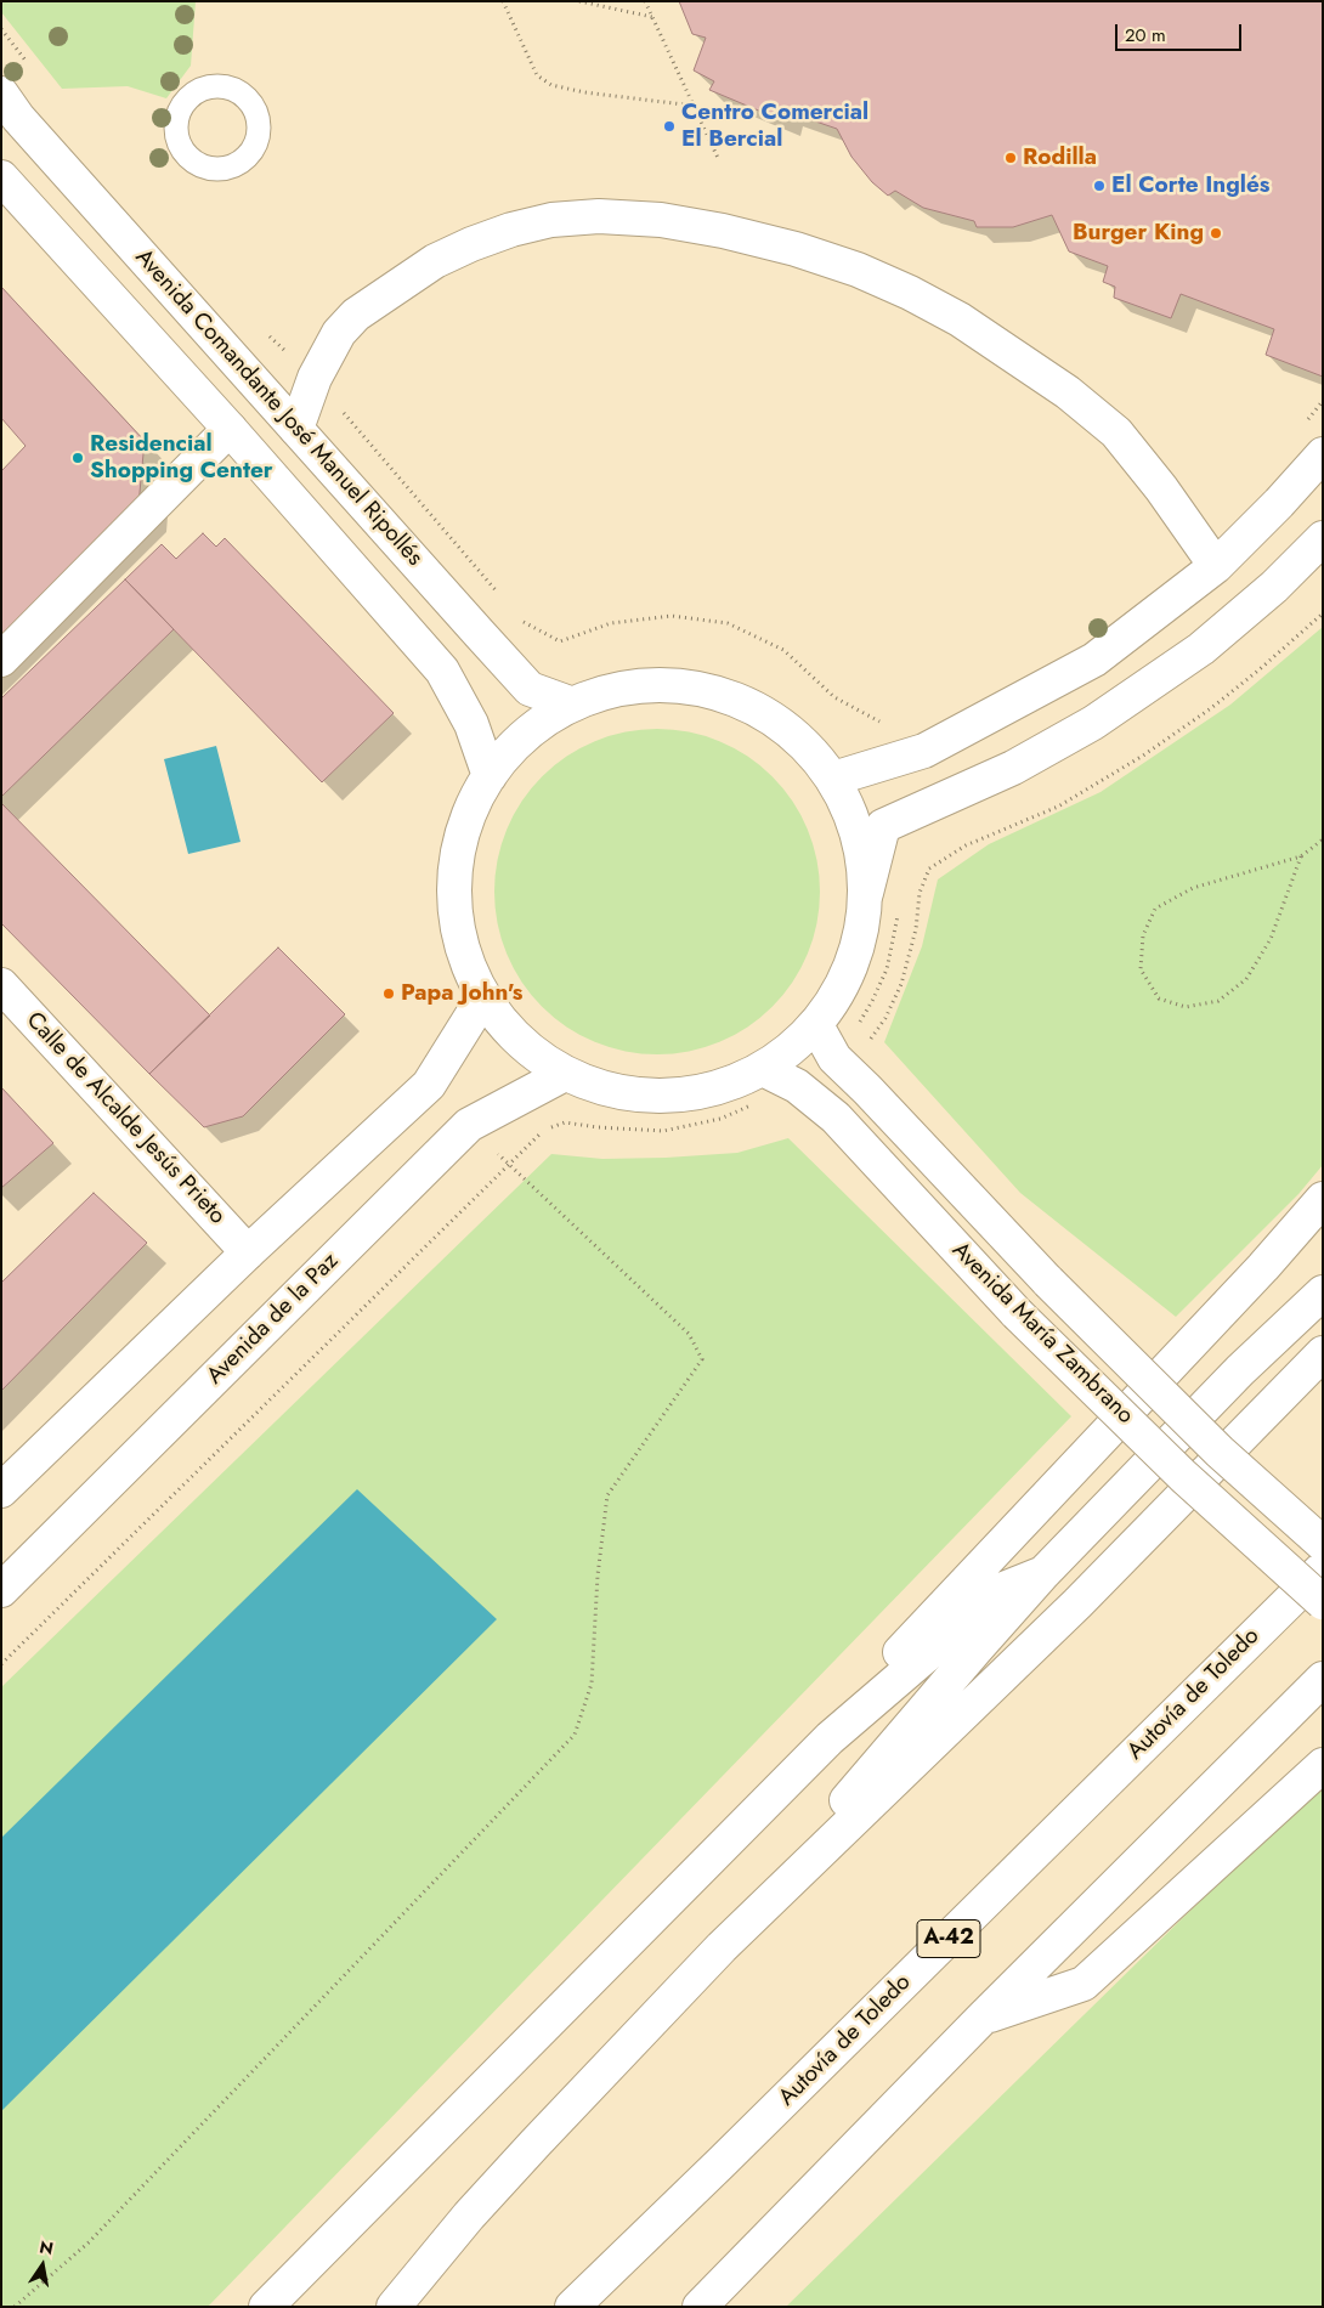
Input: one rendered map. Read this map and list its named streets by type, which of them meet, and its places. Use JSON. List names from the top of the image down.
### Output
{
  "streets": {
    "main road": [
      "Avenida Comandante José Manuel Ripollés",
      "Calle de Alcalde Jesús Prieto",
      "Avenida de la Paz",
      "Avenida María Zambrano",
      "Autovía de Toledo",
      "A-42"
    ]
  },
  "places": [
    "Centro Comercial El Bercial",
    "Rodilla",
    "El Corte Inglés",
    "Burger King",
    "Residencial Shopping Center",
    "Papa John's"
  ],
  "scale_bar": "20 m",
  "north": "top"
}
